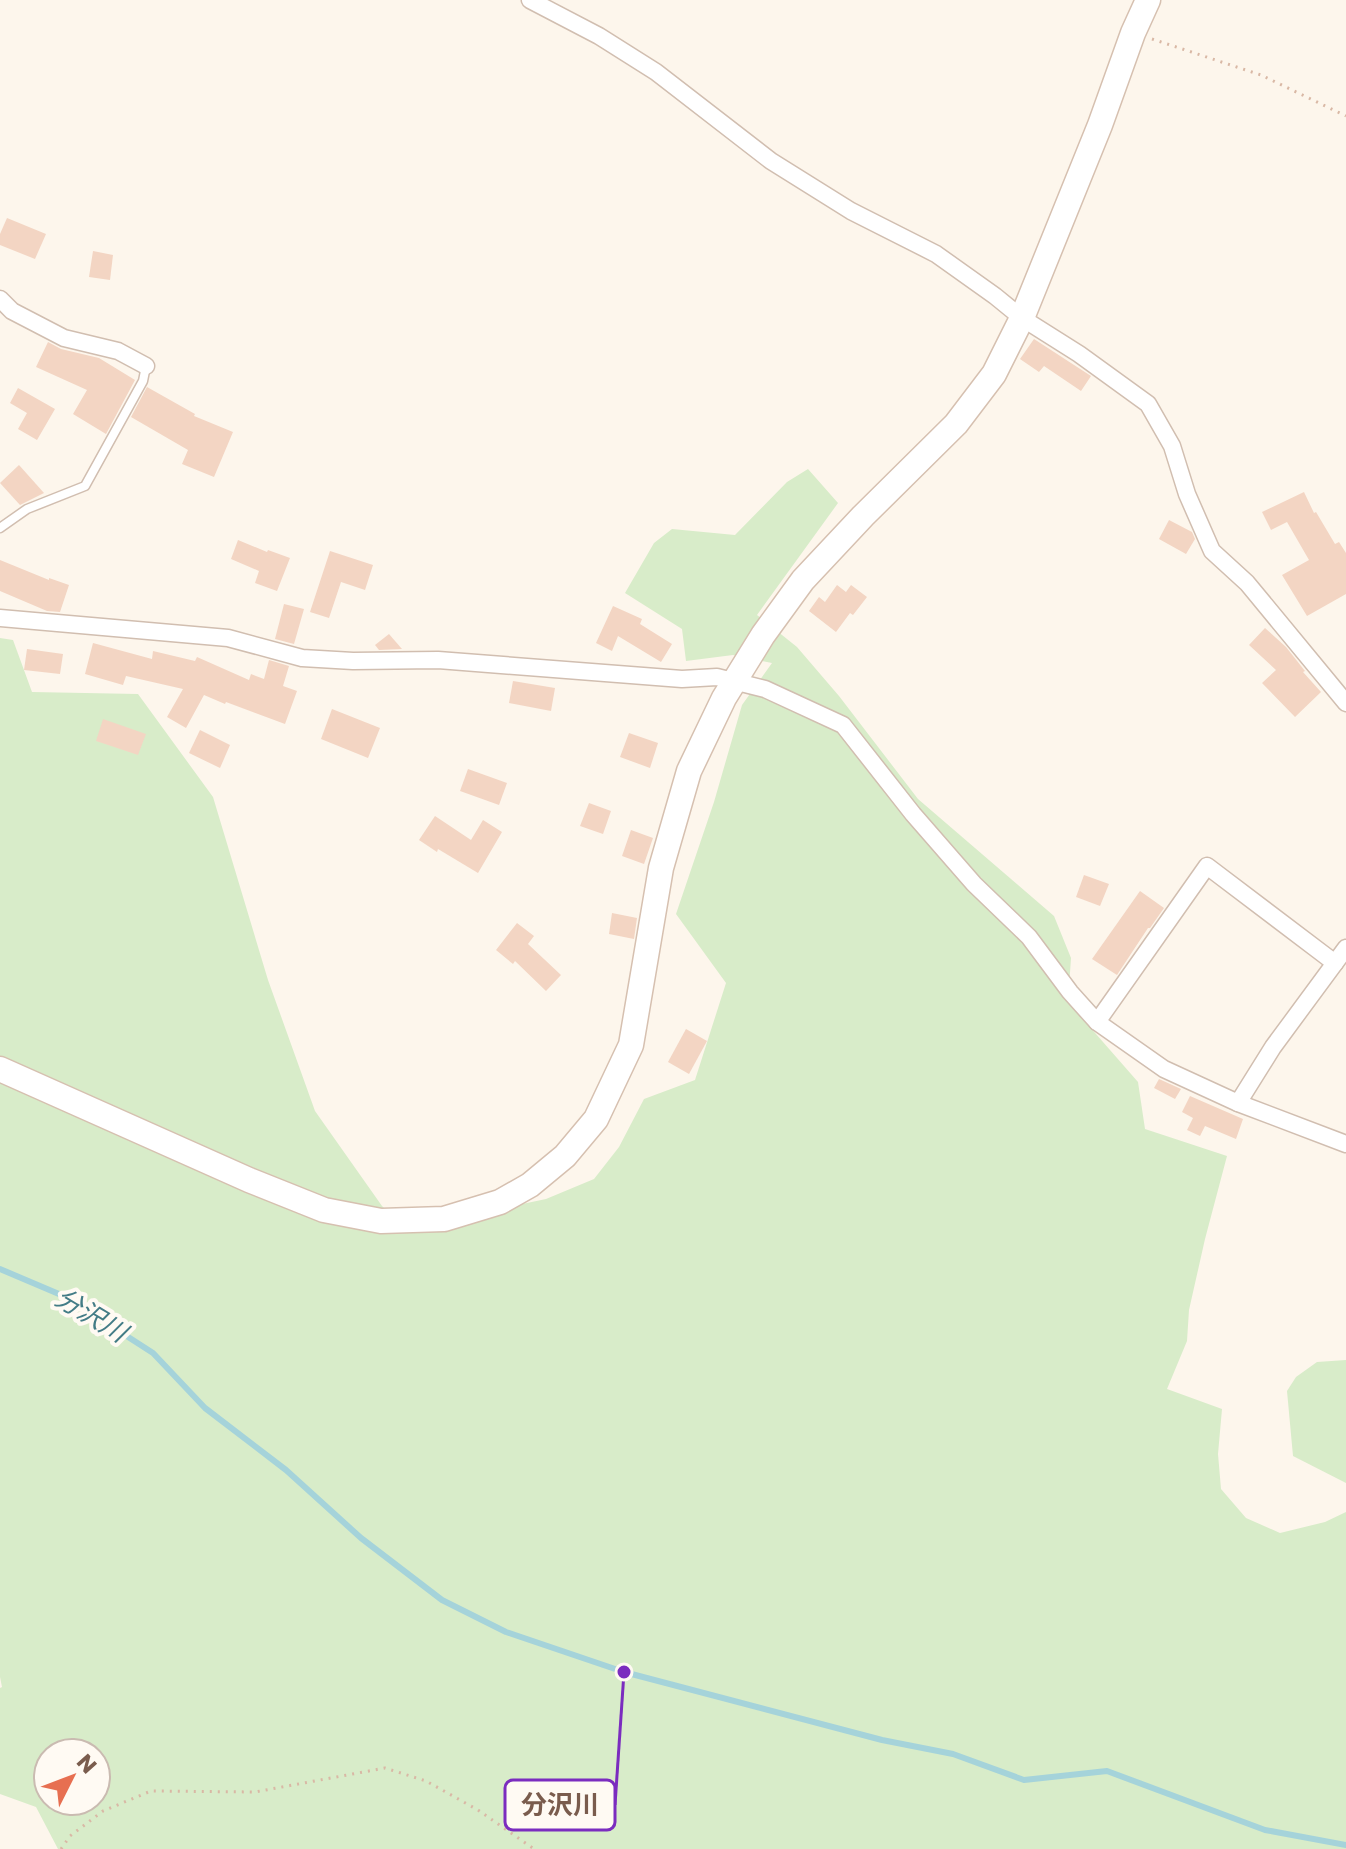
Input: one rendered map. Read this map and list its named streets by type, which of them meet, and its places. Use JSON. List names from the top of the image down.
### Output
{
  "water": ["分沢川"],
  "places": ["分沢川"],
  "north": "top right"
}
